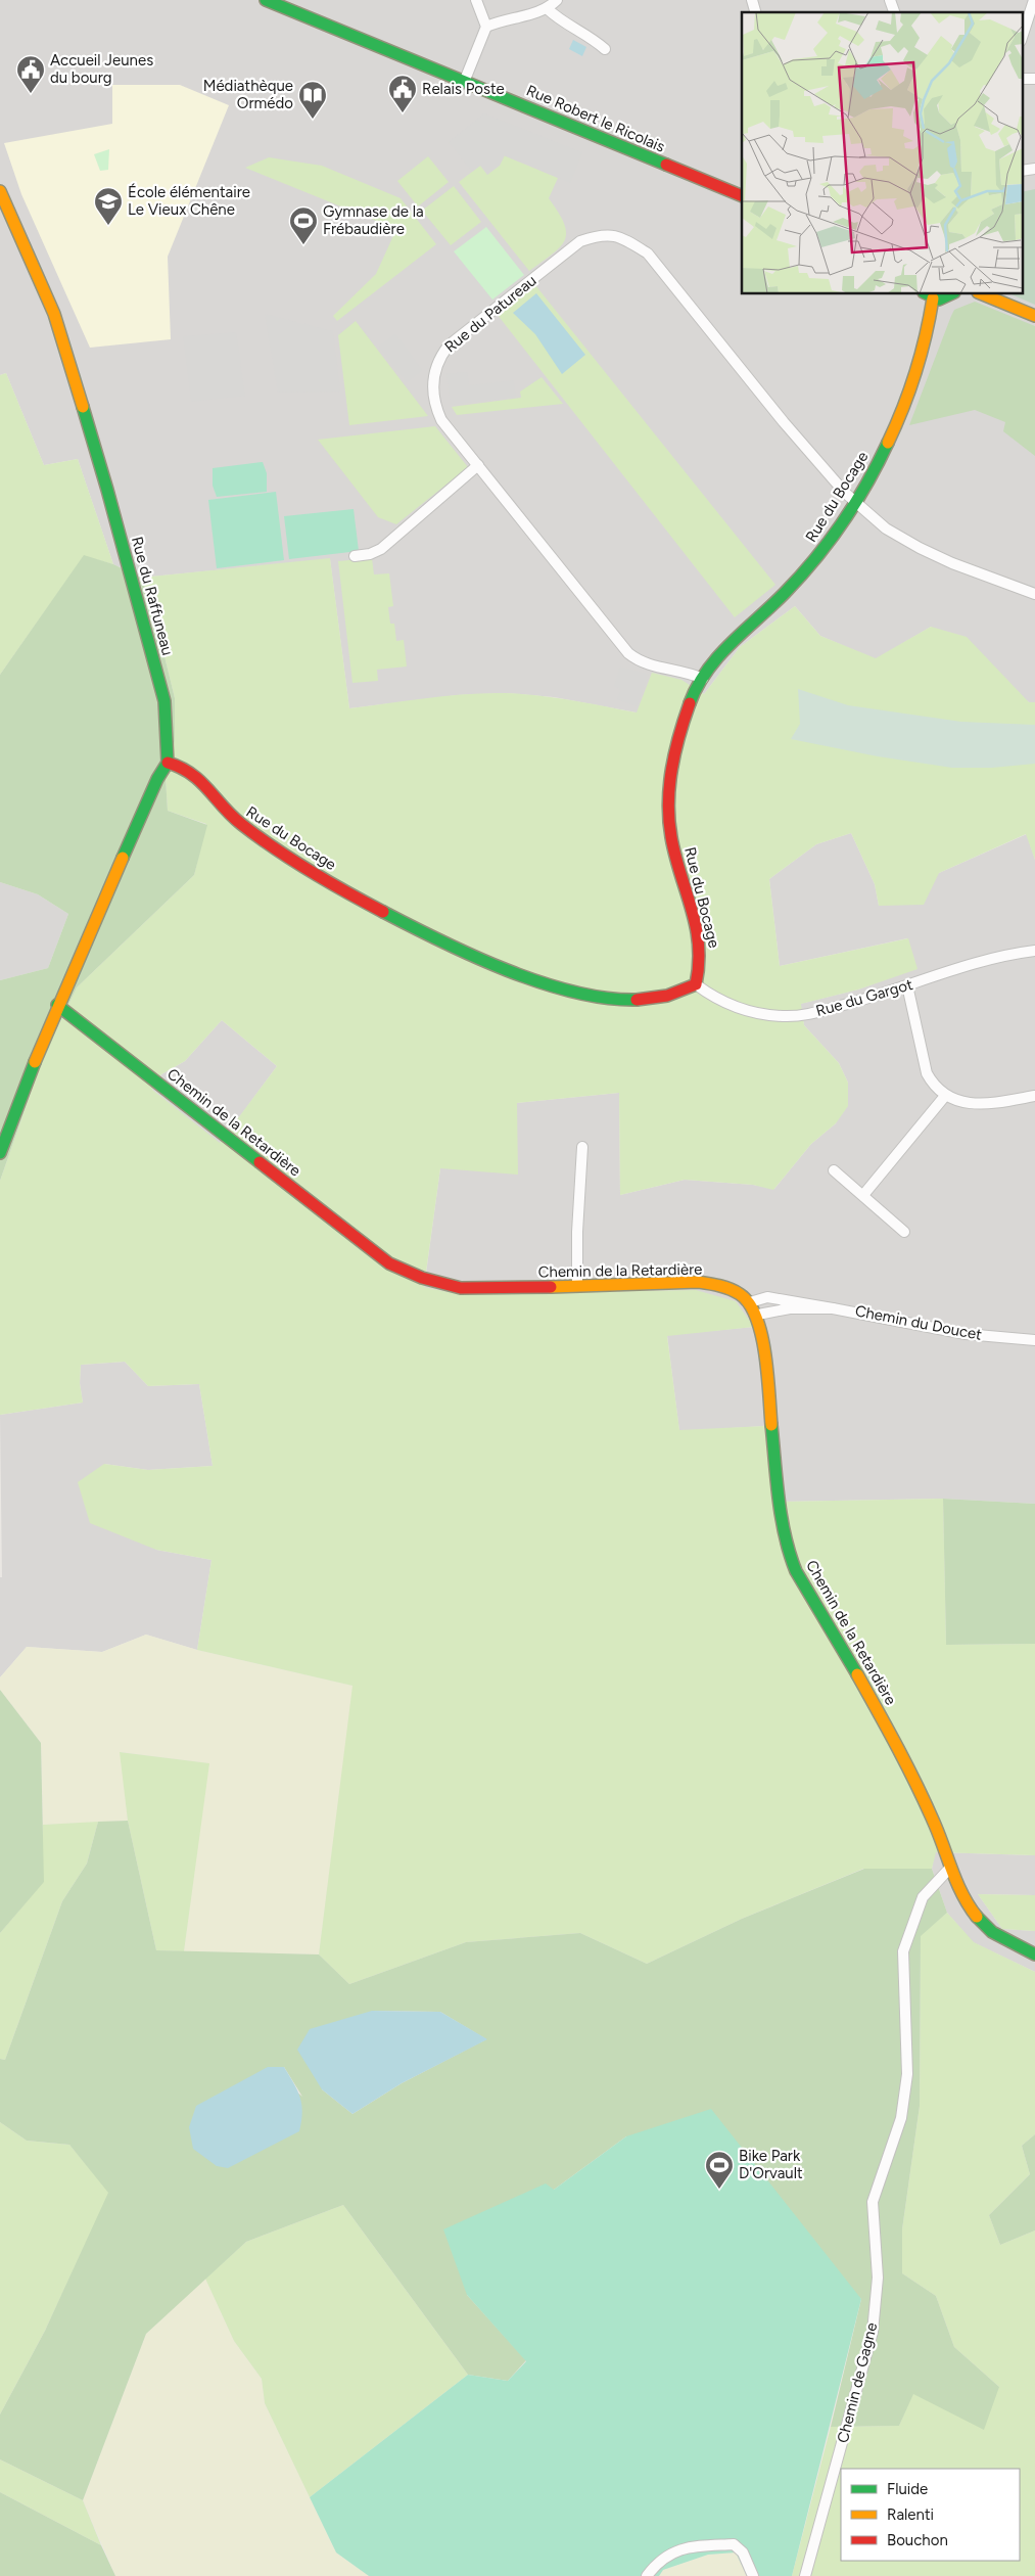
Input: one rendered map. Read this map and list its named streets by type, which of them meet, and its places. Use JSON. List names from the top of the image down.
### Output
{
  "streets": {
    "street": [
      "Rue Robert le Ricolais",
      "Rue du Patureau",
      "Rue du Bocage",
      "Rue du Raffuneau",
      "Rue du Gargot",
      "Chemin de la Retardière",
      "Chemin du Doucet",
      "Chemin de Gagne"
    ]
  },
  "crossings": [
    ["Rue du Patureau", "Rue du Bocage"],
    ["Rue du Bocage", "Rue du Raffuneau"],
    ["Rue du Bocage", "Rue du Gargot"],
    ["Chemin de la Retardière", "Chemin du Doucet"],
    ["Chemin de la Retardière", "Chemin de Gagne"]
  ],
  "places": {
    "public building": ["Accueil Jeunes du bourg", "Relais Poste"],
    "library": ["Médiathèque Ormédo"],
    "school or university": ["École élémentaire Le Vieux Chêne"],
    "sports": ["Gymnase de la Frébaudière", "Bike Park D'Orvault"]
  },
  "legend": ["Fluide", "Ralenti", "Bouchon"]
}
